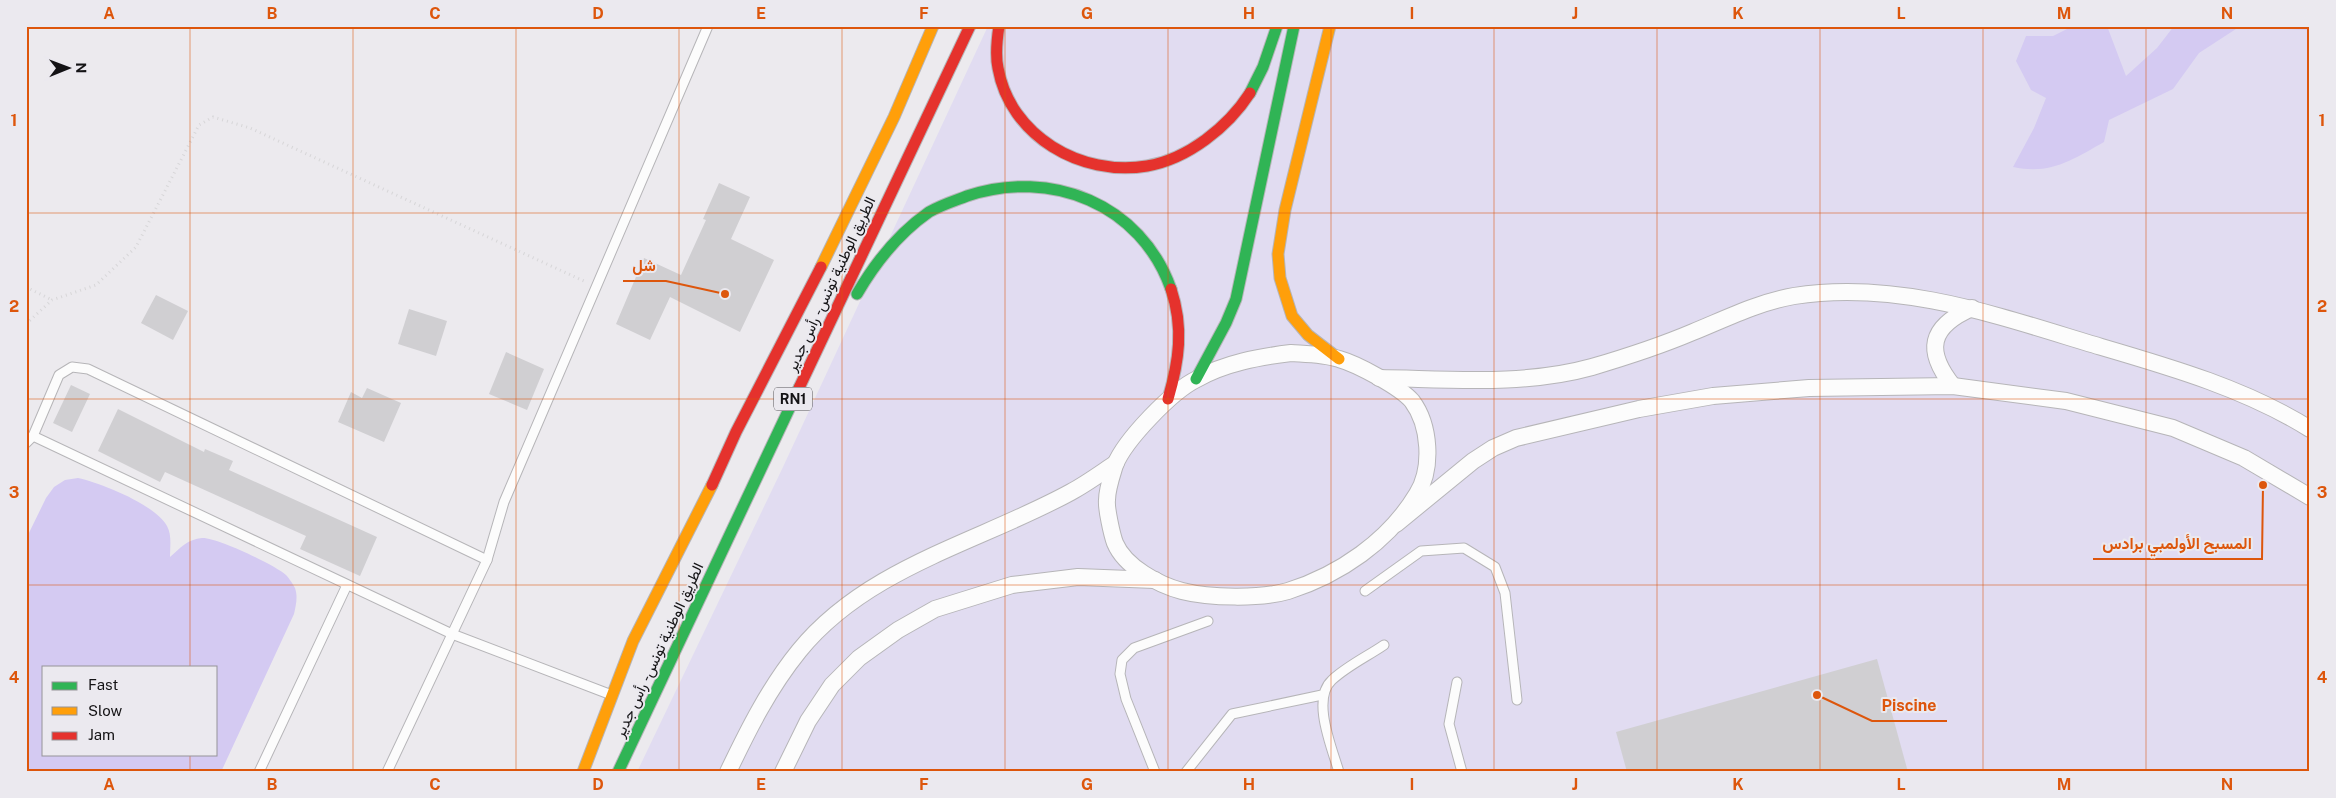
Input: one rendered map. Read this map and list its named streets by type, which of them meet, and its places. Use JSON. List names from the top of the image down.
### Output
{
  "streets": {
    "main road": ["الطريق الوطنية تونس - رأس جدير", "RN1"]
  },
  "places": ["شل", "المسبح الأولمبي برادس", "Piscine"],
  "legend": ["Fast", "Slow", "Jam"],
  "north": "right",
  "grid": {
    "columns": [
      "A",
      "B",
      "C",
      "D",
      "E",
      "F",
      "G",
      "H",
      "I",
      "J",
      "K",
      "L",
      "M",
      "N"
    ],
    "rows": [
      "1",
      "2",
      "3",
      "4"
    ]
  }
}
